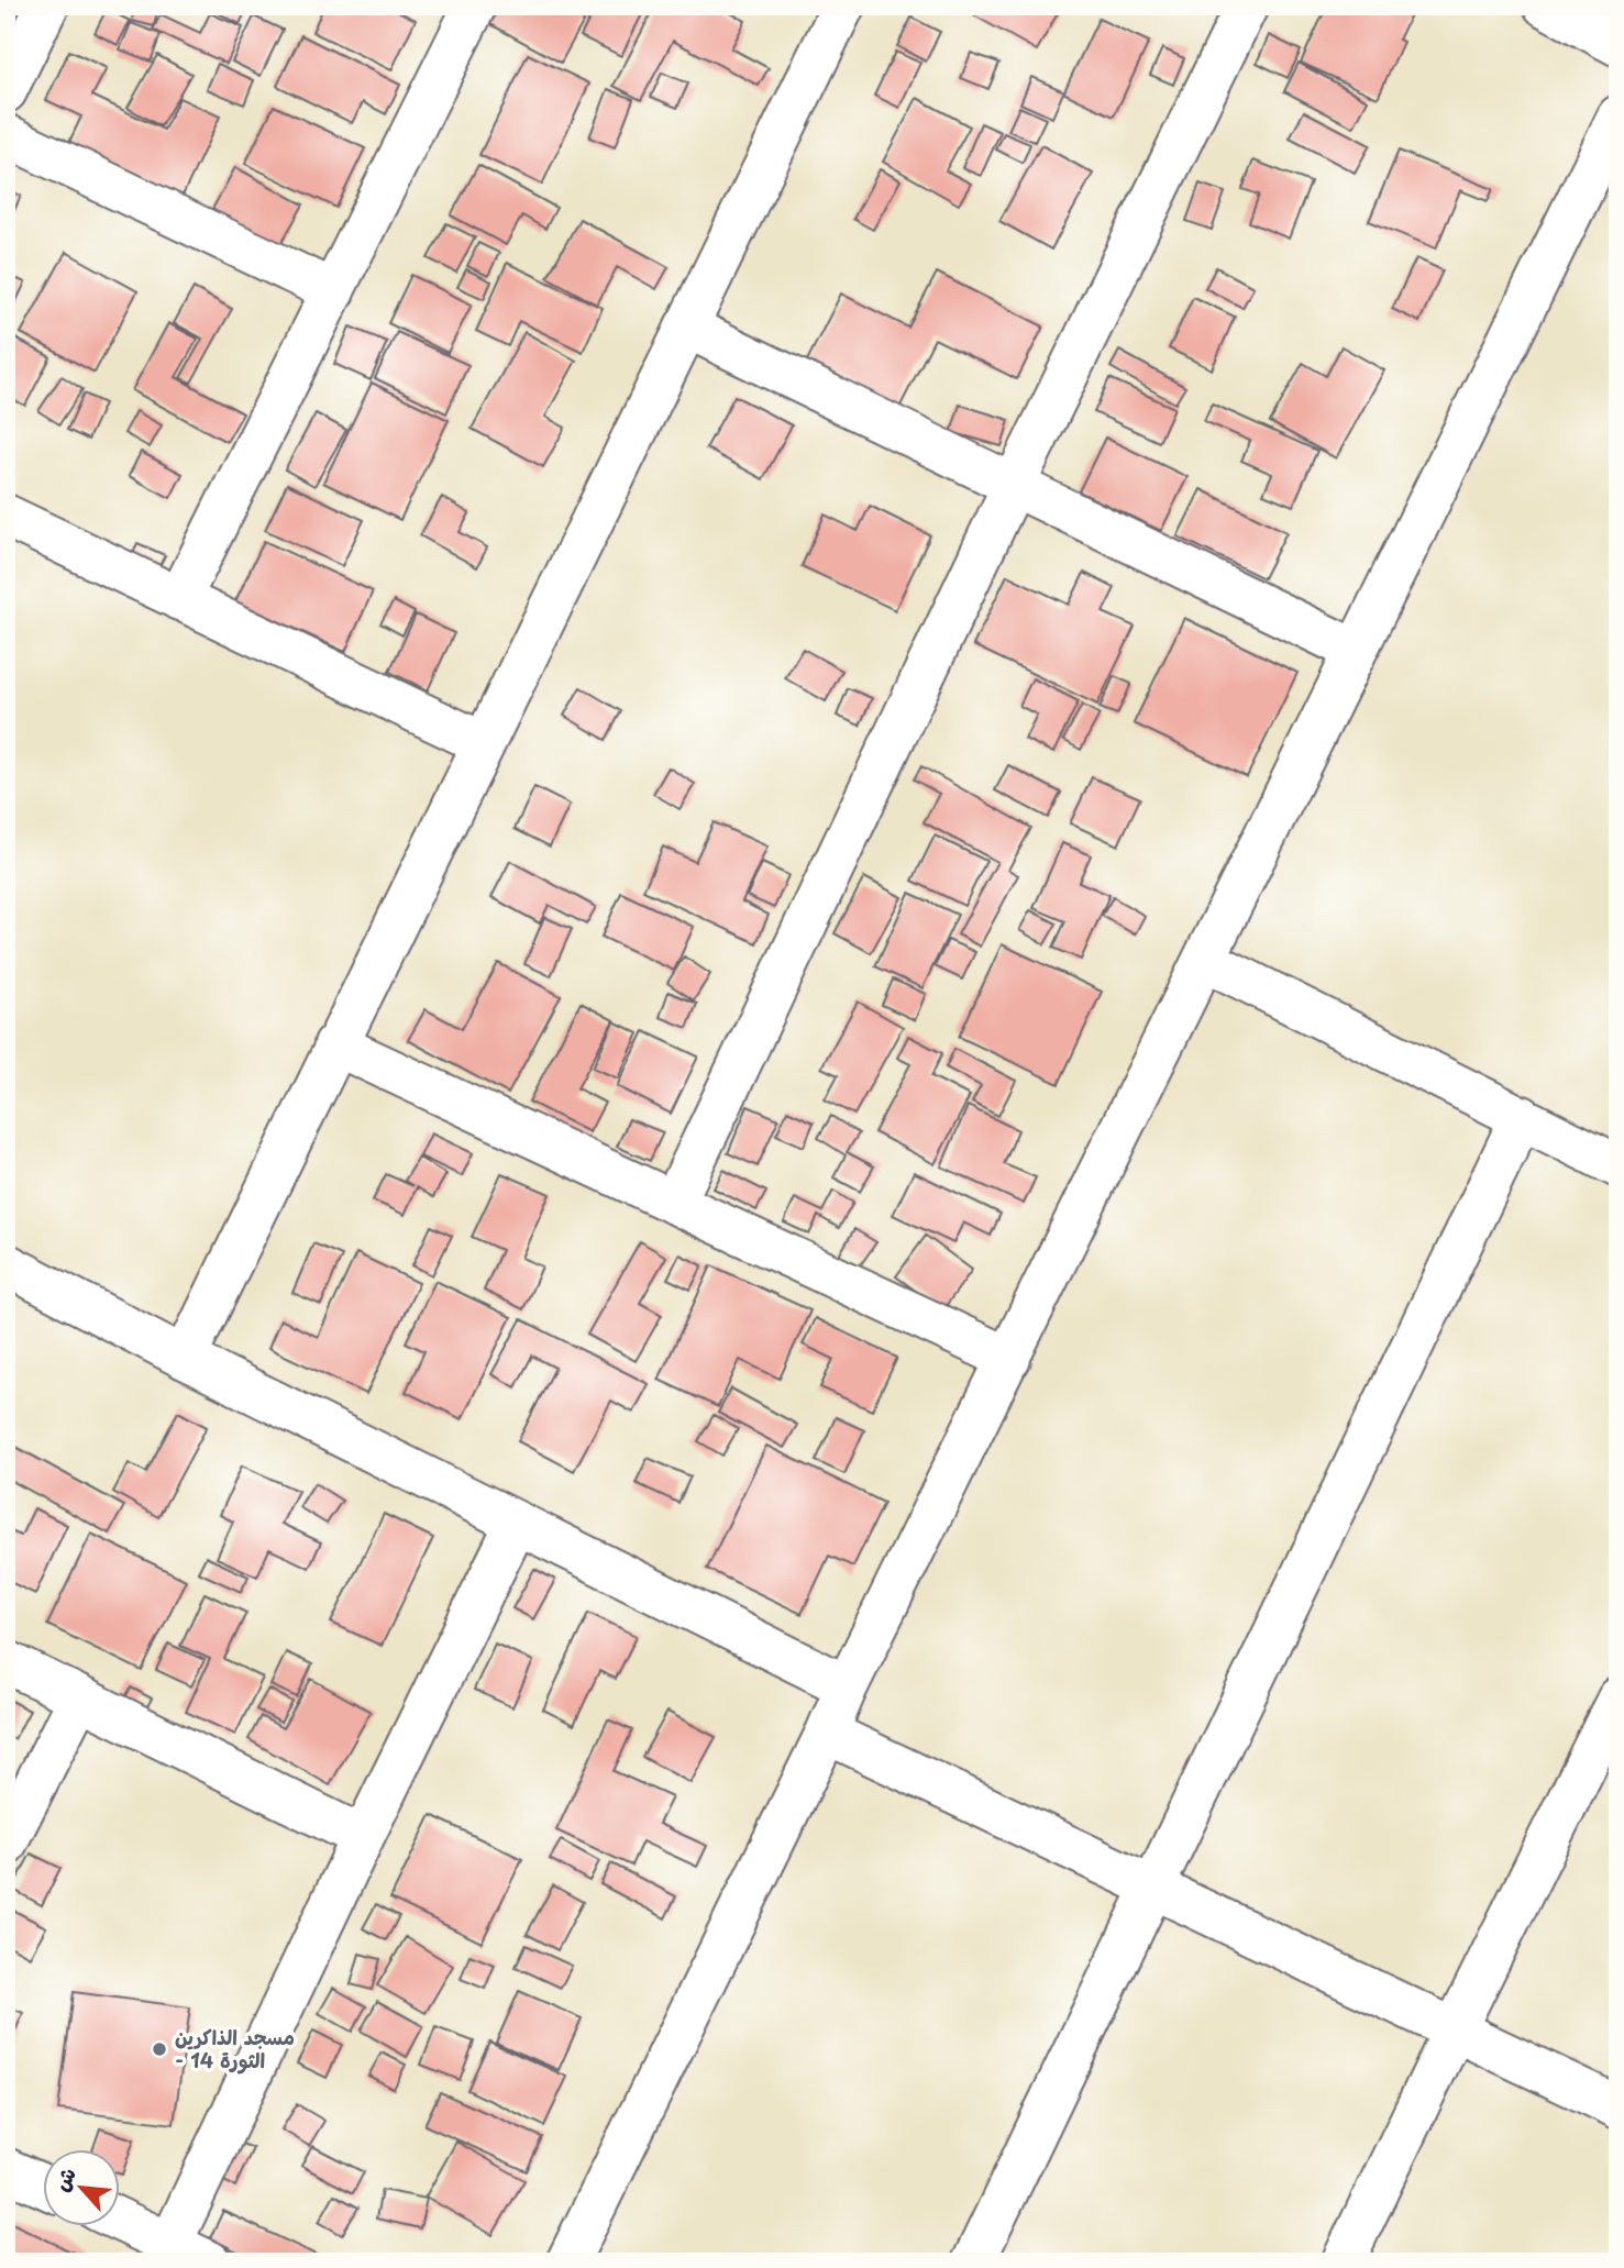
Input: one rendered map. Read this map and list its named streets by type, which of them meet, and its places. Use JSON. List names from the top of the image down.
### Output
{
  "places": ["مسجد الذاكرين - الثورة 14"],
  "north": "top left"
}
